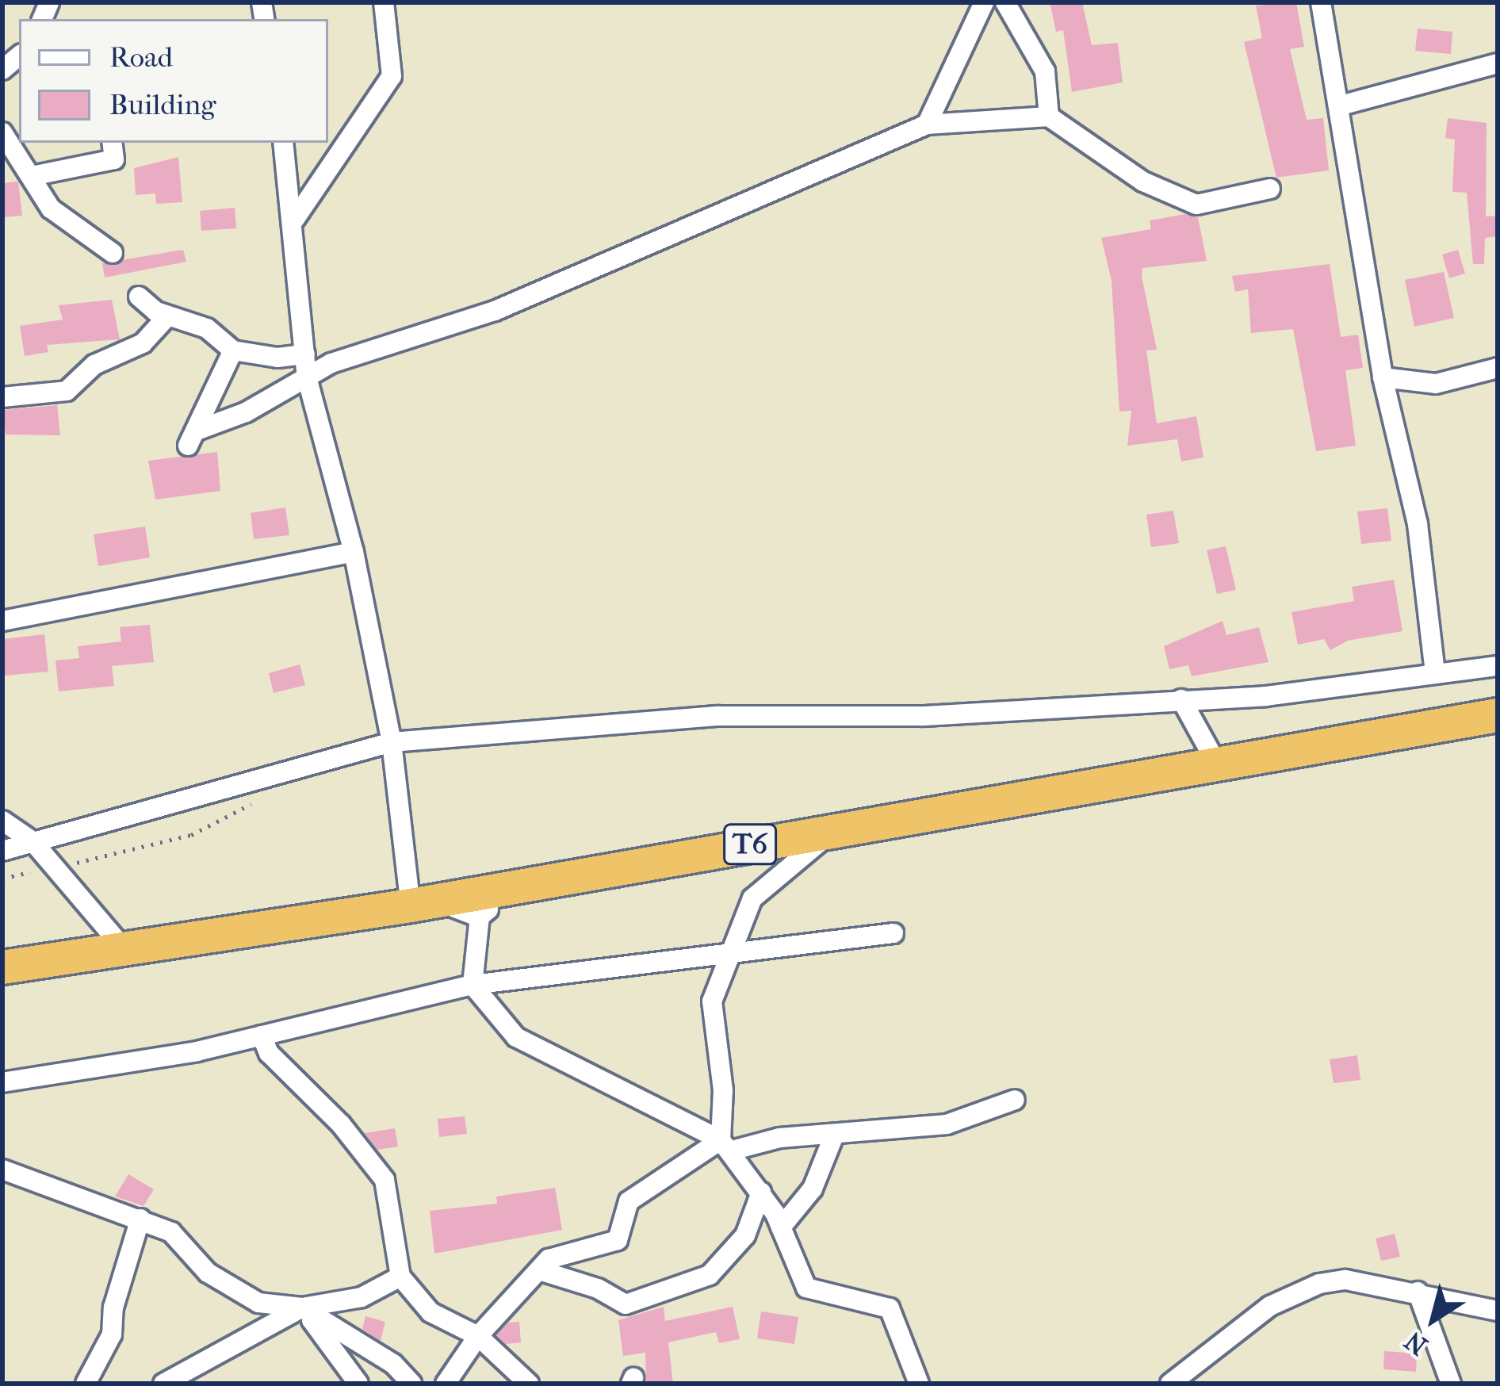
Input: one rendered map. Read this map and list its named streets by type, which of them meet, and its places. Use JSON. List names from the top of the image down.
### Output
{
  "streets": {
    "highway": ["T6"]
  },
  "legend": ["Road", "Building"],
  "north": "bottom left"
}
